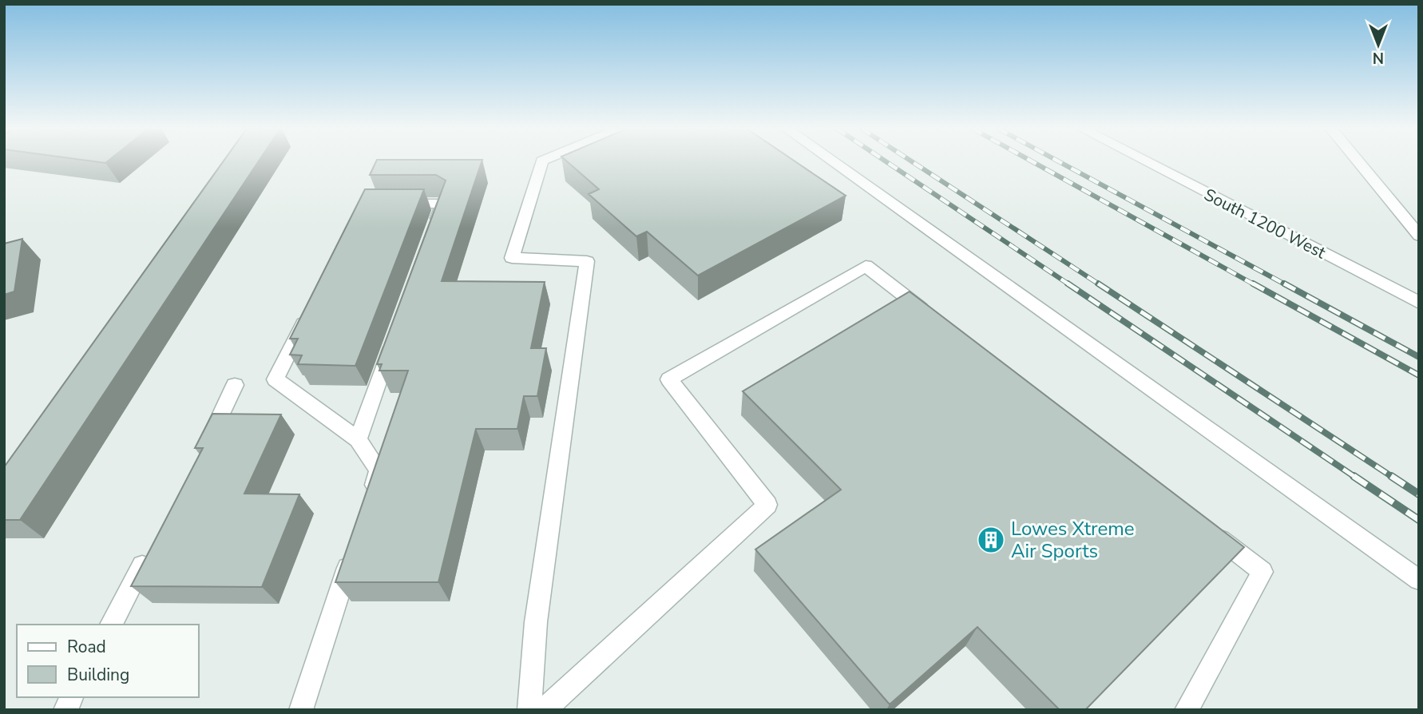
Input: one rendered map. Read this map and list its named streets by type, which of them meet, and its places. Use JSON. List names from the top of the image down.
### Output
{
  "streets": {
    "street": ["South 1200 West"]
  },
  "places": {
    "building": ["Lowes Xtreme Air Sports"]
  },
  "legend": ["Road", "Building"],
  "north": "bottom"
}
